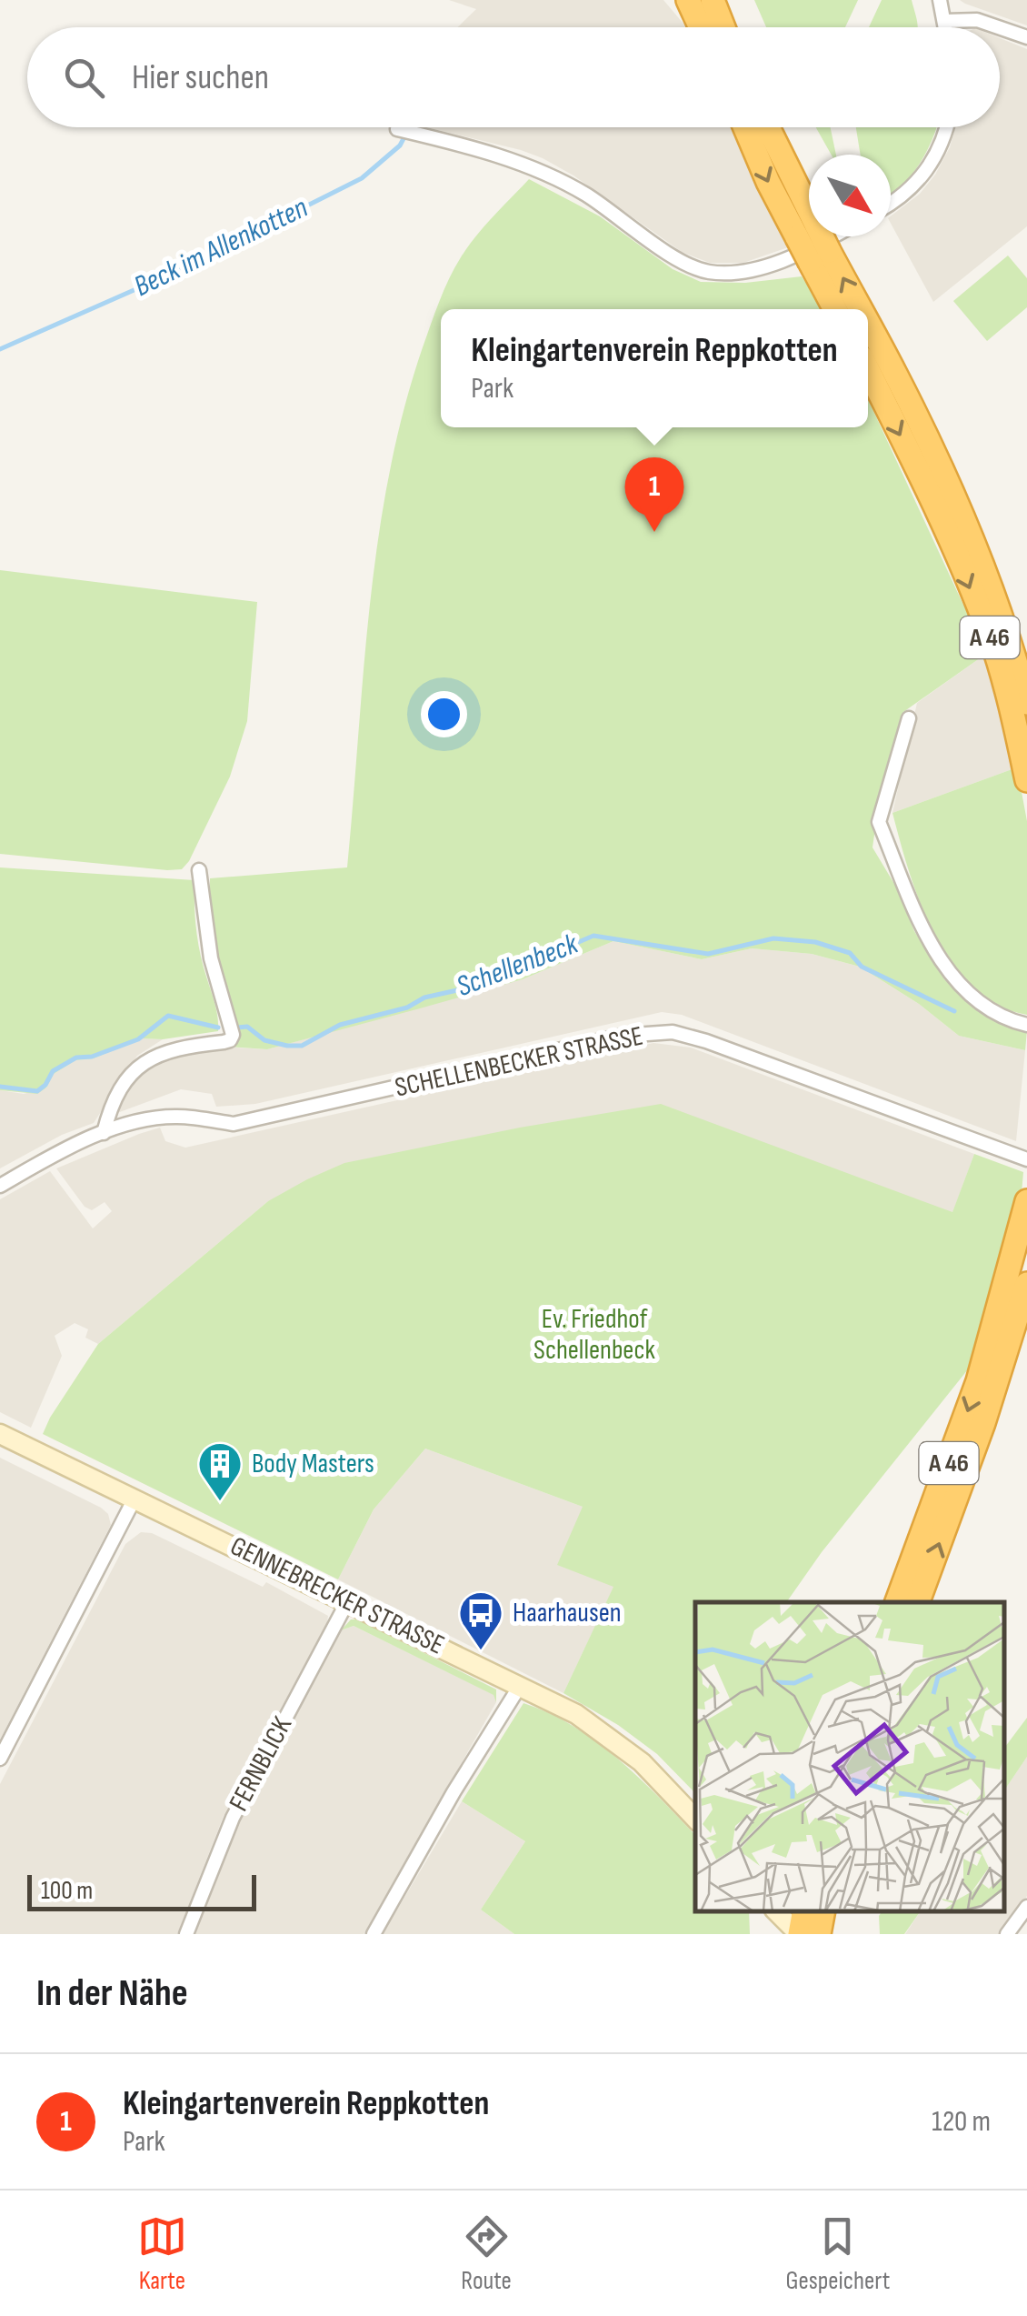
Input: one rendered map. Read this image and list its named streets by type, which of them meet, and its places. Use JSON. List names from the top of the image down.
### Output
{
  "streets": {
    "highway": ["A 46"],
    "main road": ["GENNEBRECKER STRASSE"],
    "street": ["SCHELLENBECKER STRASSE", "FERNBLICK"]
  },
  "crossings": [
    ["GENNEBRECKER STRASSE", "FERNBLICK"]
  ],
  "water": ["Beck im Allenkotten", "Schellenbeck"],
  "parks": ["Ev. Friedhof Schellenbeck"],
  "places": {
    "building": ["Body Masters"],
    "bus stop": ["Haarhausen"]
  },
  "scale_bar": "100 m",
  "north": "bottom right",
  "page": {
    "search": "Hier suchen",
    "popup": ["Kleingartenverein Reppkotten", "Park"],
    "pins": "1",
    "scale": "100 m",
    "heading": "In der Nähe",
    "list": [
      {
        "mark": "1",
        "name": "Kleingartenverein Reppkotten",
        "note": "Park",
        "value": "120 m"
      }
    ],
    "nav": ["Karte", "Route", "Gespeichert"]
  }
}
